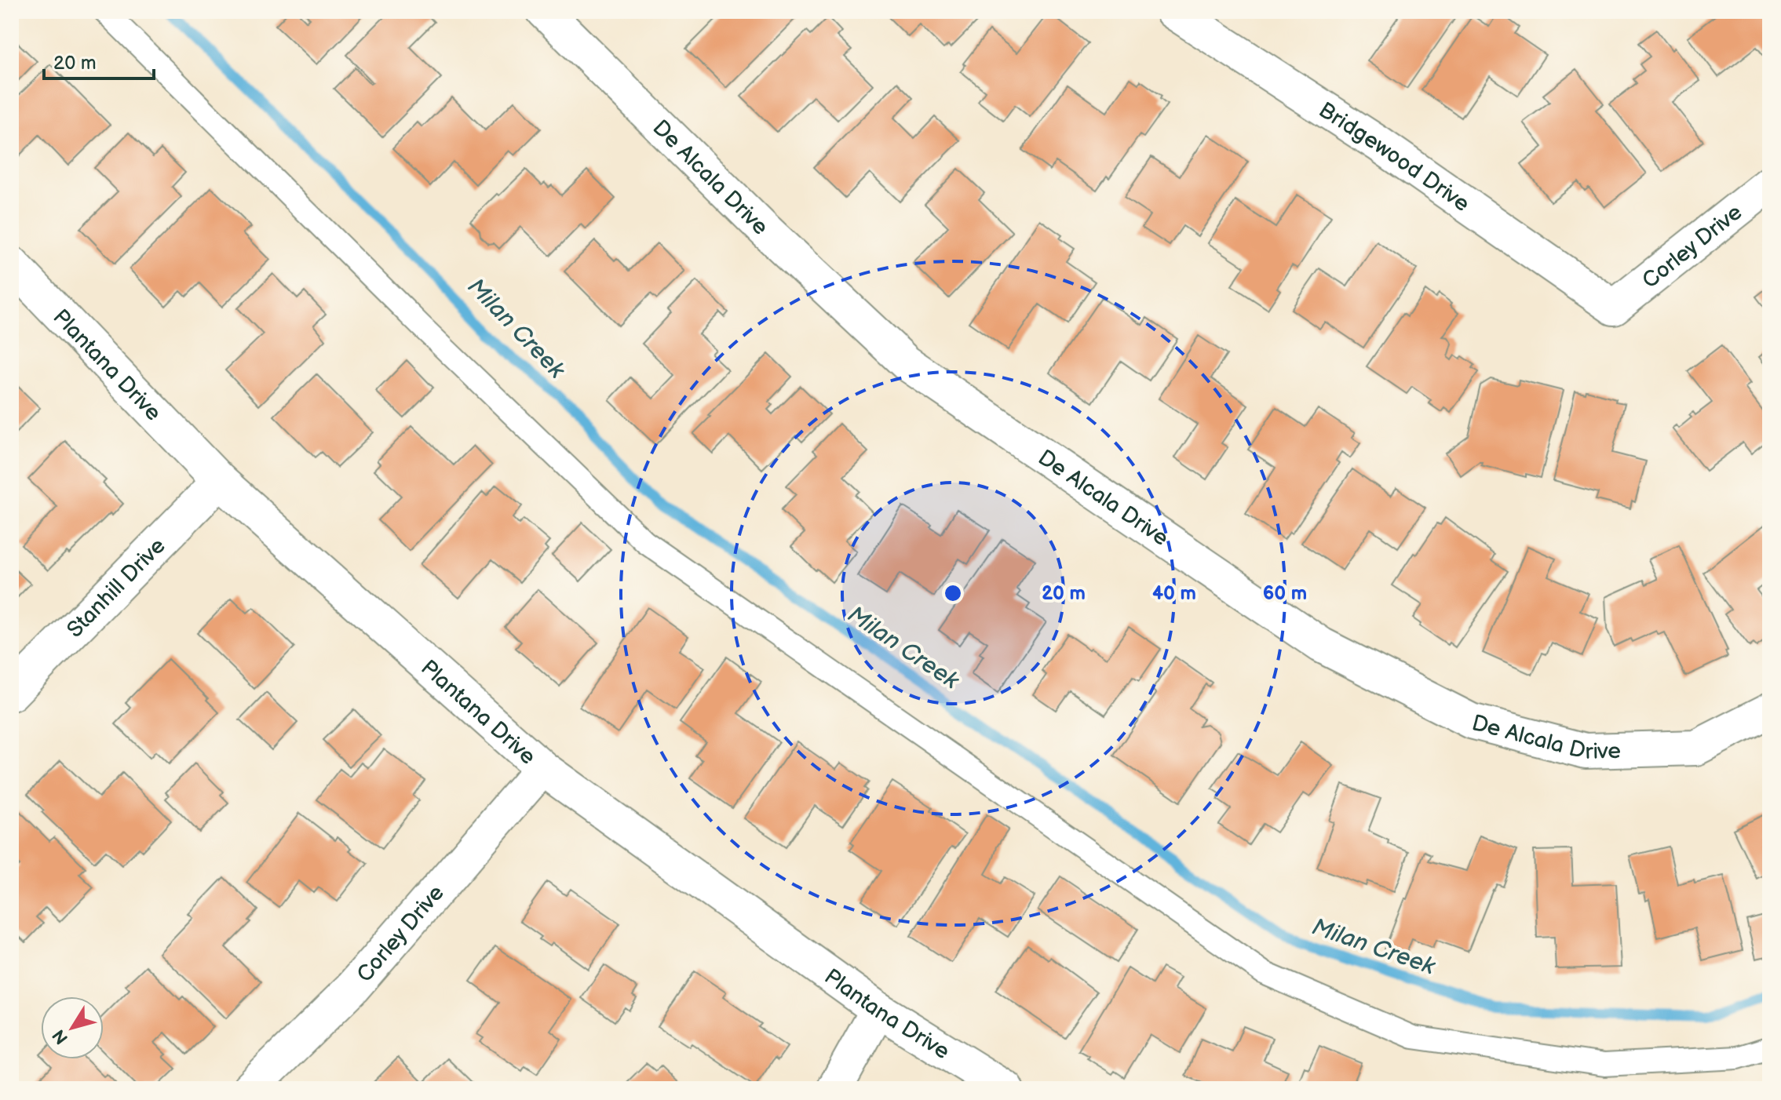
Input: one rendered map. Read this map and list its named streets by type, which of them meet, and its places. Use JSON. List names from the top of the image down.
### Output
{
  "streets": {
    "street": [
      "Bridgewood Drive",
      "De Alcala Drive",
      "Corley Drive",
      "Plantana Drive",
      "Stanhill Drive"
    ]
  },
  "crossings": [
    ["Bridgewood Drive", "Corley Drive"],
    ["Corley Drive", "Plantana Drive"],
    ["Plantana Drive", "Stanhill Drive"]
  ],
  "water": ["Milan Creek"],
  "scale_bar": "20 m",
  "north": "bottom left",
  "rings": ["20 m", "40 m", "60 m"]
}
